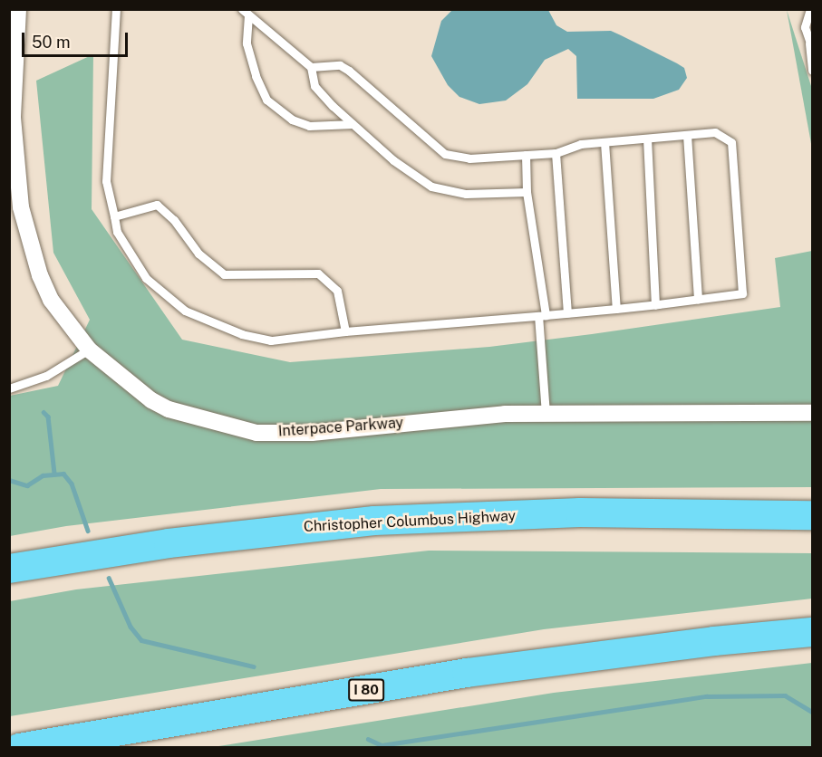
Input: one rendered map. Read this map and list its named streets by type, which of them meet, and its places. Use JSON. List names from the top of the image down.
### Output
{
  "streets": {
    "highway": ["Christopher Columbus Highway", "I 80"],
    "street": ["Interpace Parkway"]
  },
  "scale_bar": "50 m"
}
